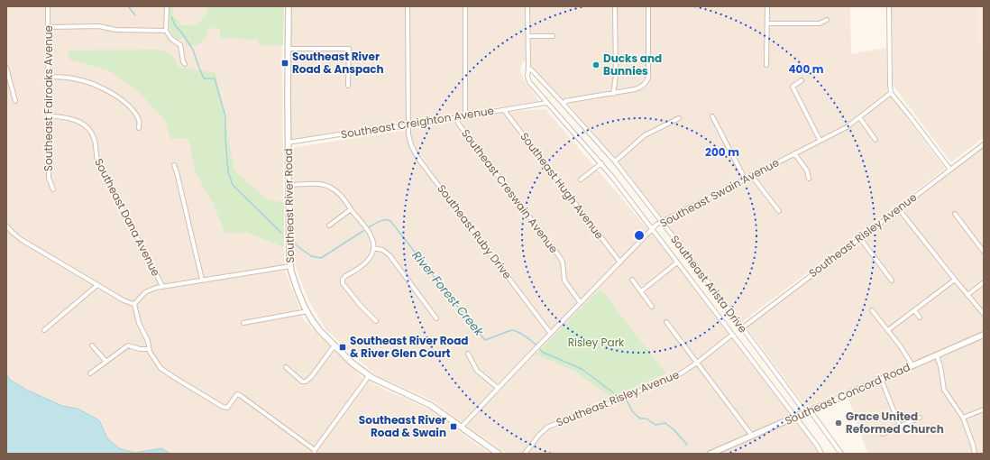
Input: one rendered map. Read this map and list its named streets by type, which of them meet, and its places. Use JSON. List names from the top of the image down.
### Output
{
  "streets": {
    "street": [
      "Southeast Fairoaks Avenue",
      "Southeast Creighton Avenue",
      "Southeast Hugh Avenue",
      "Southeast Creswain Avenue",
      "Southeast Swain Avenue",
      "Southeast River Road",
      "Southeast Dana Avenue",
      "Southeast Ruby Drive",
      "Southeast Risley Avenue",
      "Southeast Arista Drive",
      "Southeast Concord Road"
    ]
  },
  "crossings": [
    ["Southeast Fairoaks Avenue", "Southeast Dana Avenue"],
    ["Southeast Creighton Avenue", "Southeast Hugh Avenue"],
    ["Southeast Creighton Avenue", "Southeast Creswain Avenue"],
    ["Southeast Creighton Avenue", "Southeast River Road"],
    ["Southeast Creighton Avenue", "Southeast Ruby Drive"],
    ["Southeast Creighton Avenue", "Southeast Arista Drive"],
    ["Southeast Hugh Avenue", "Southeast Swain Avenue"],
    ["Southeast Creswain Avenue", "Southeast Swain Avenue"],
    ["Southeast Swain Avenue", "Southeast River Road"],
    ["Southeast Swain Avenue", "Southeast Ruby Drive"],
    ["Southeast Swain Avenue", "Southeast Arista Drive"],
    ["Southeast Risley Avenue", "Southeast Arista Drive"],
    ["Southeast Arista Drive", "Southeast Concord Road"]
  ],
  "water": ["River Forest Creek"],
  "parks": ["Risley Park"],
  "places": {
    "transit": ["Southeast River Road & Anspach", "Southeast River Road & River Glen Court", "Southeast River Road & Swain"],
    "other": ["Ducks and Bunnies", "Grace United Reformed Church"]
  },
  "rings": ["400 m", "200 m"]
}
